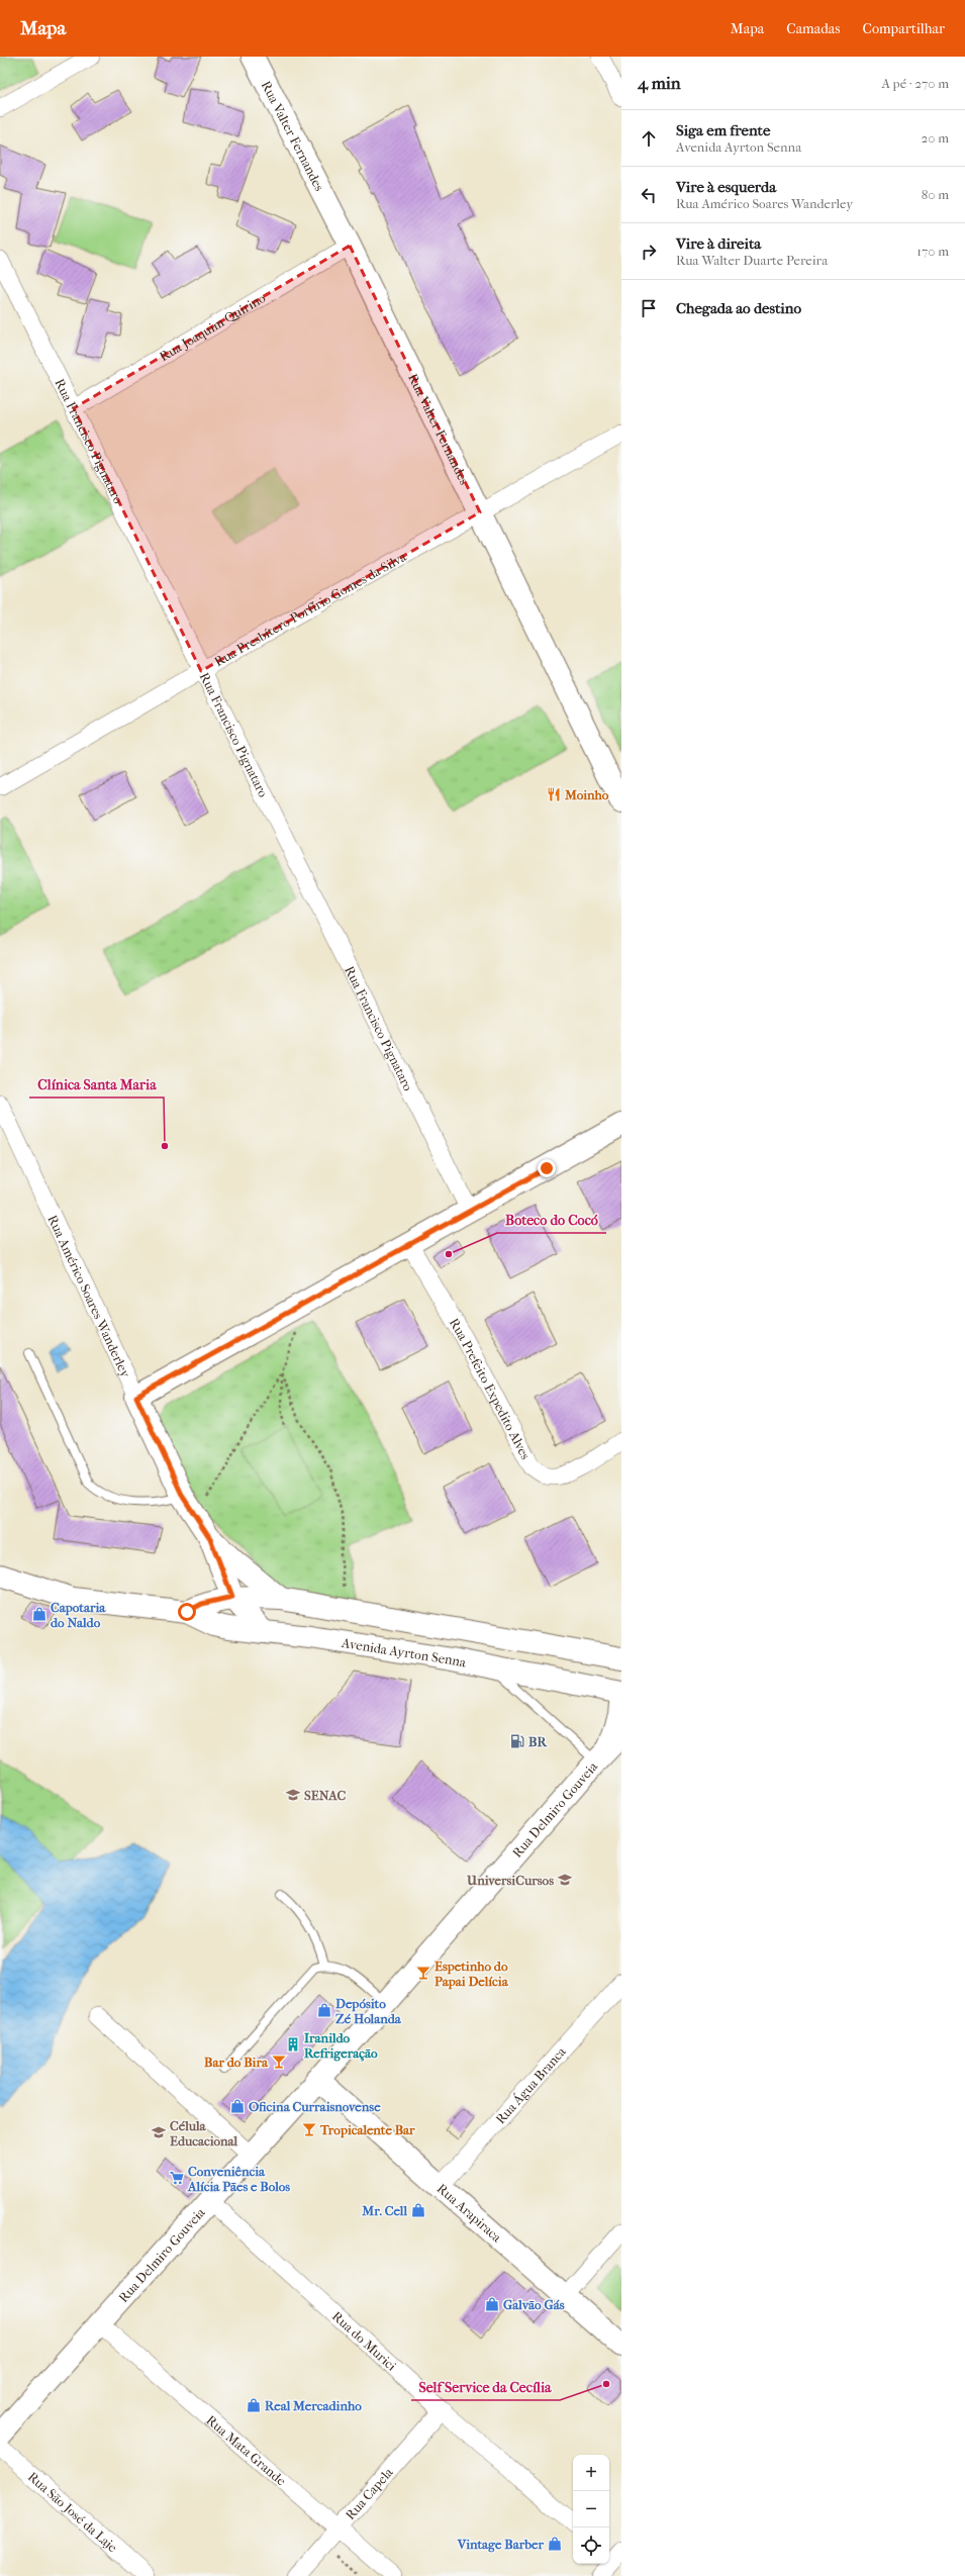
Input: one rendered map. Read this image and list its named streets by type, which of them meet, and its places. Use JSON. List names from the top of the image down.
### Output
{
  "streets": {
    "main road": [
      "Rua Valter Fernandes",
      "Rua Américo Soares Wanderley",
      "Avenida Ayrton Senna",
      "Rua Delmiro Gouveia",
      "Rua Arapiraca"
    ],
    "street": [
      "Rua Joaquim Quirino",
      "Rua Francisco Pignataro",
      "Rua Presbítero Porfírio Gomes da Silva",
      "Rua Prefeito Expedito Alves",
      "Rua Água Branca",
      "Rua do Murici",
      "Rua Mata Grande",
      "Rua Capela",
      "Rua São José da Laje"
    ]
  },
  "crossings": [
    ["Rua Valter Fernandes", "Rua Joaquim Quirino"],
    ["Rua Valter Fernandes", "Rua Presbítero Porfírio Gomes da Silva"],
    ["Rua Joaquim Quirino", "Rua Francisco Pignataro"],
    ["Rua Francisco Pignataro", "Rua Presbítero Porfírio Gomes da Silva"],
    ["Rua Américo Soares Wanderley", "Avenida Ayrton Senna"],
    ["Avenida Ayrton Senna", "Rua Delmiro Gouveia"],
    ["Rua Delmiro Gouveia", "Rua Arapiraca"],
    ["Rua Delmiro Gouveia", "Rua do Murici"],
    ["Rua Delmiro Gouveia", "Rua Mata Grande"],
    ["Rua Água Branca", "Rua Arapiraca"],
    ["Rua do Murici", "Rua Capela"],
    ["Rua Mata Grande", "Rua Capela"]
  ],
  "places": {
    "restaurant": ["Moinho"],
    "other": ["Clínica Santa Maria", "Boteco do Cocó", "Self Service da Cecília"],
    "shop": [
      "Capotaria do Naldo",
      "Depósito Zé Holanda",
      "Oficina Curraisnovense",
      "Mr. Cell",
      "Galvão Gás",
      "Real Mercadinho",
      "Vintage Barber"
    ],
    "fuel station": ["BR"],
    "school or university": ["SENAC", "UniversiCursos", "Célula Educacional"],
    "bar": ["Espetinho do Papai Delícia", "Bar do Bira", "Tropicalente Bar"],
    "building": ["Iranildo Refrigeração"],
    "supermarket": ["Conveniência Alícia Pães e Bolos"]
  },
  "page": {
    "header": "Mapa",
    "nav": ["Mapa", "Camadas", "Compartilhar"],
    "heading": ["4 min", "A pé · 270 m"],
    "list": [
      ["Siga em frente", "Avenida Ayrton Senna", "20 m"],
      ["Vire à esquerda", "Rua Américo Soares Wanderley", "80 m"],
      ["Vire à direita", "Rua Walter Duarte Pereira", "170 m"],
      "Chegada ao destino"
    ],
    "map_buttons": ["+", "−"]
  }
}
